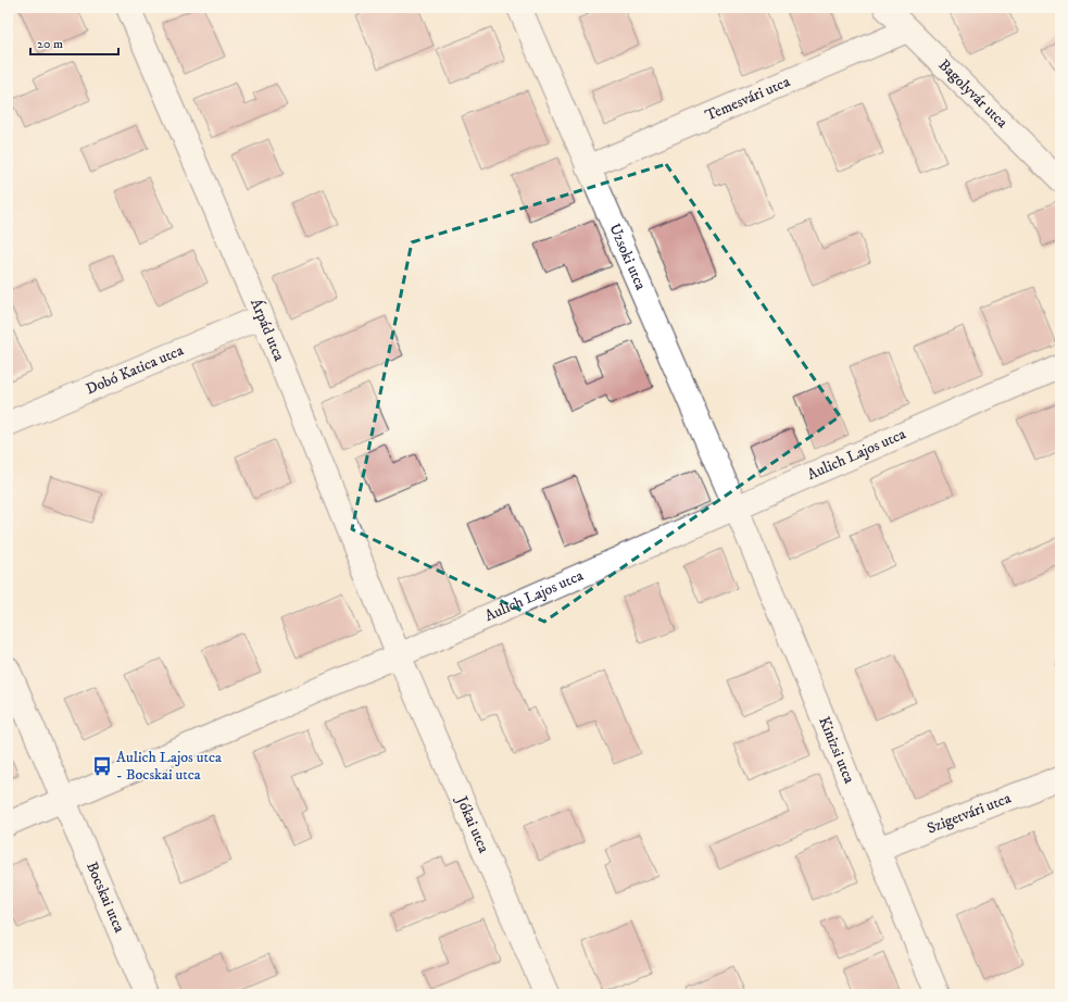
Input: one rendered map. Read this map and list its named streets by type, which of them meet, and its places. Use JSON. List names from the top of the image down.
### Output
{
  "streets": {
    "street": [
      "Bagolyvár utca",
      "Temesvári utca",
      "Uzsoki utca",
      "Árpád utca",
      "Dobó Katica utca",
      "Aulich Lajos utca",
      "Kinizsi utca",
      "Szigetvári utca",
      "Jókai utca",
      "Bocskai utca"
    ]
  },
  "crossings": [
    ["Bagolyvár utca", "Temesvári utca"],
    ["Temesvári utca", "Uzsoki utca"],
    ["Uzsoki utca", "Aulich Lajos utca"],
    ["Uzsoki utca", "Kinizsi utca"],
    ["Árpád utca", "Dobó Katica utca"],
    ["Árpád utca", "Aulich Lajos utca"],
    ["Árpád utca", "Jókai utca"],
    ["Aulich Lajos utca", "Kinizsi utca"],
    ["Aulich Lajos utca", "Jókai utca"],
    ["Aulich Lajos utca", "Bocskai utca"],
    ["Kinizsi utca", "Szigetvári utca"]
  ],
  "places": {
    "bus stop": ["Aulich Lajos utca - Bocskai utca"]
  },
  "scale_bar": "20 m"
}
